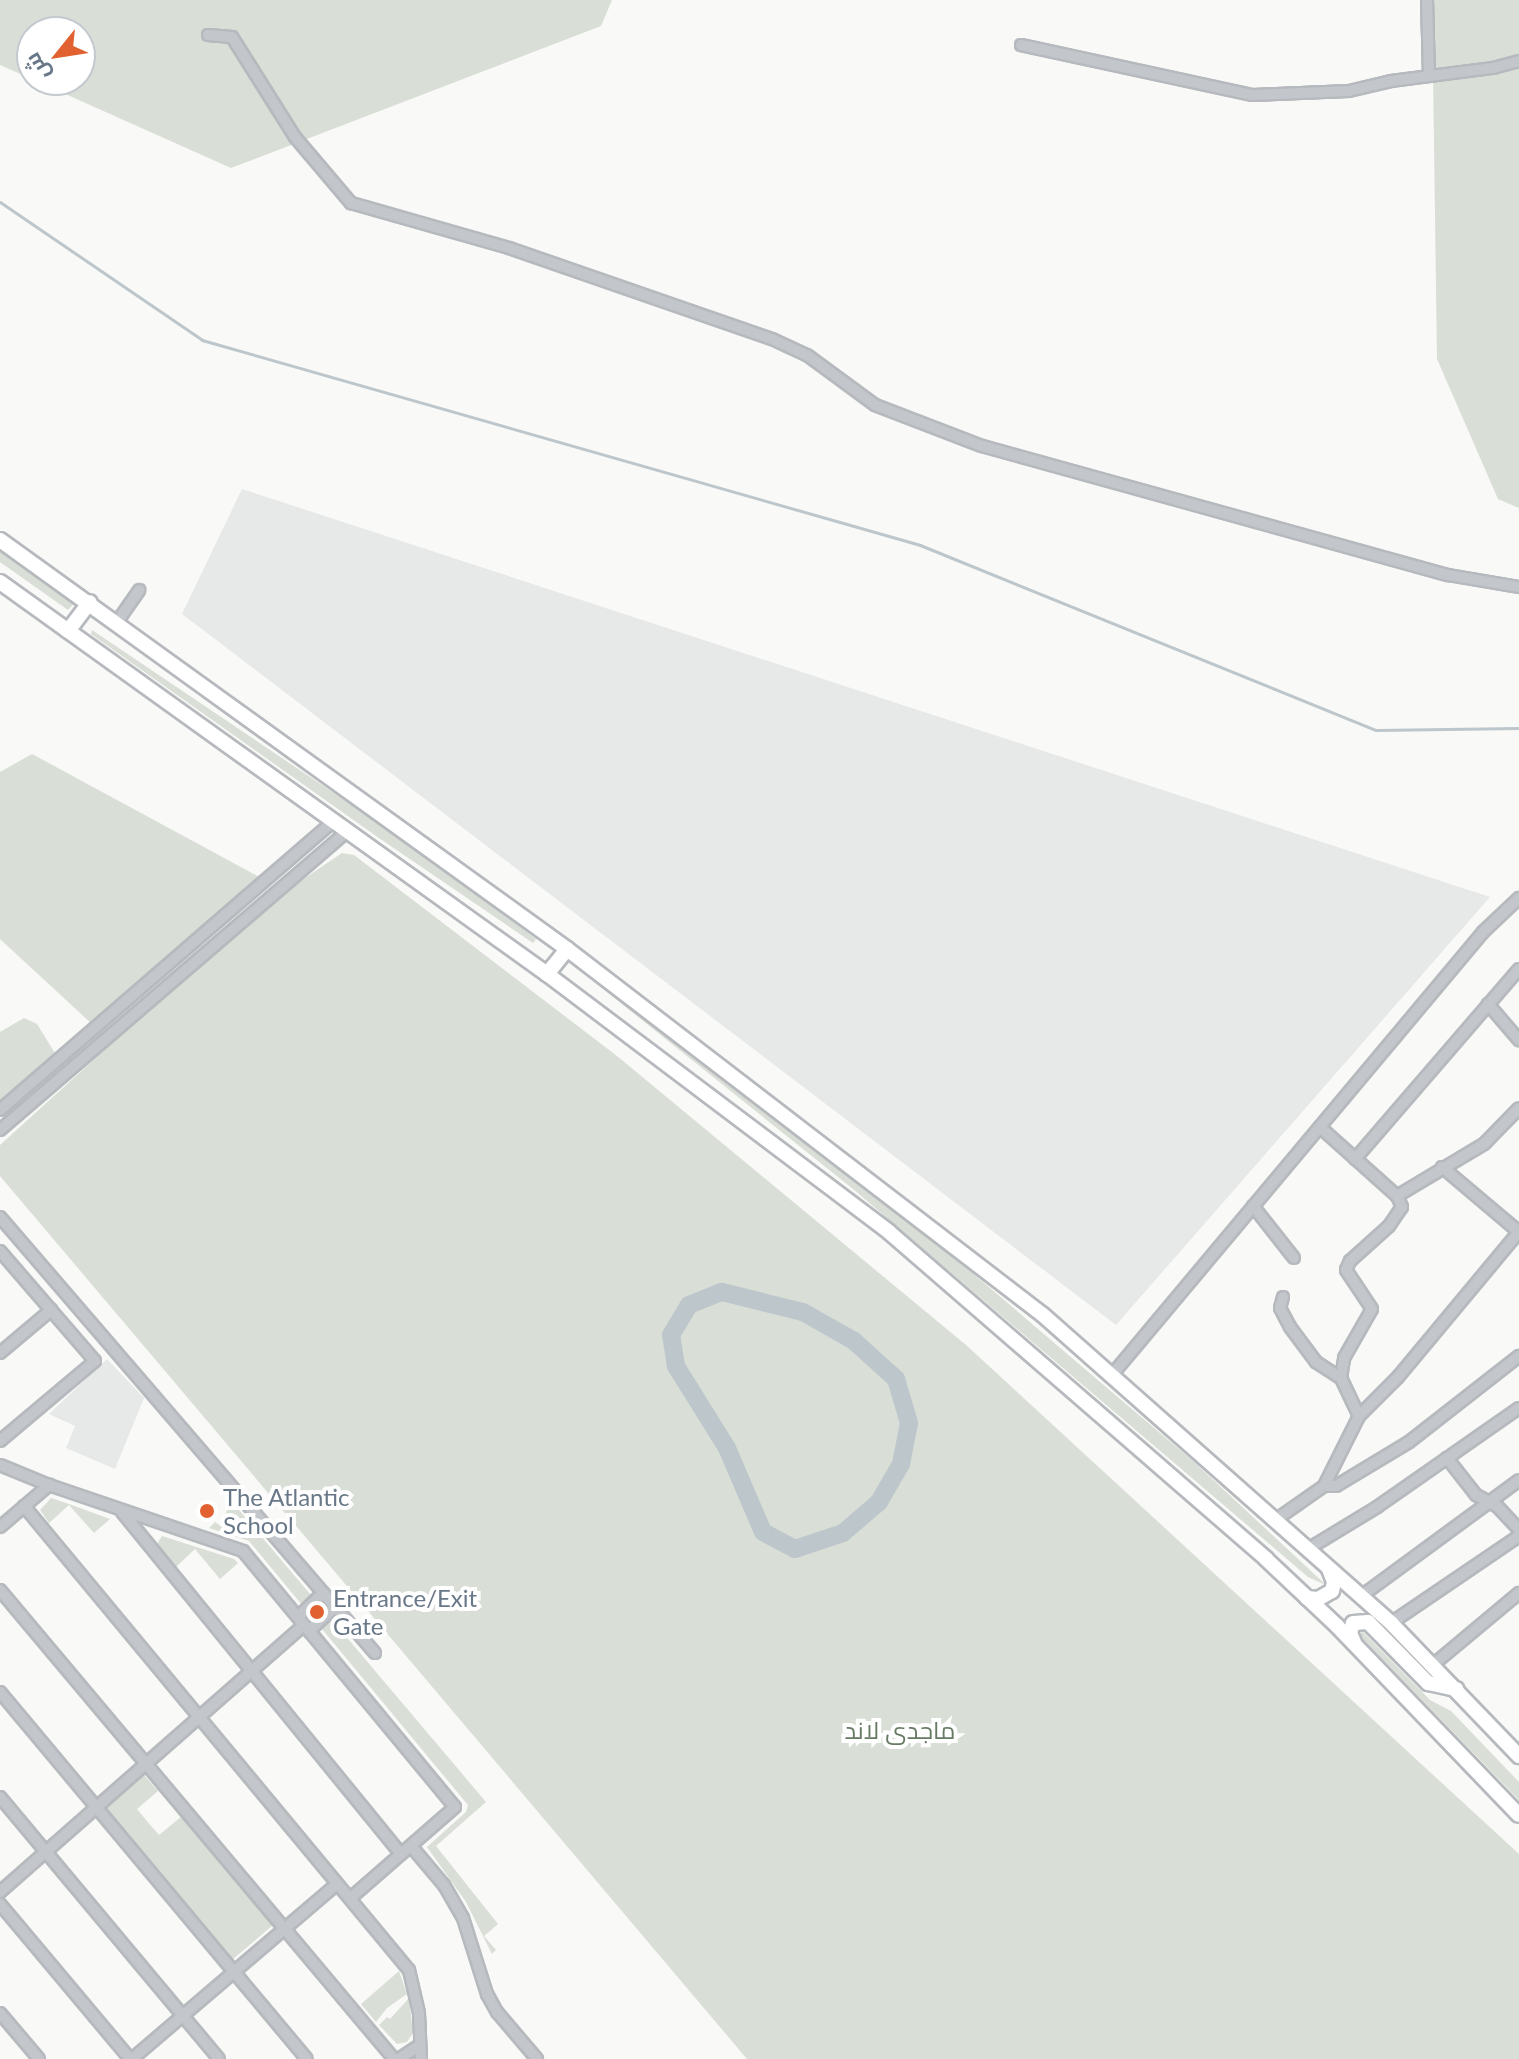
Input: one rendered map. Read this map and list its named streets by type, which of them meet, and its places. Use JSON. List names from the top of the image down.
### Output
{
  "parks": ["ماجدی لاند"],
  "places": ["The Atlantic School", "Entrance/Exit Gate"],
  "north": "bottom left"
}
